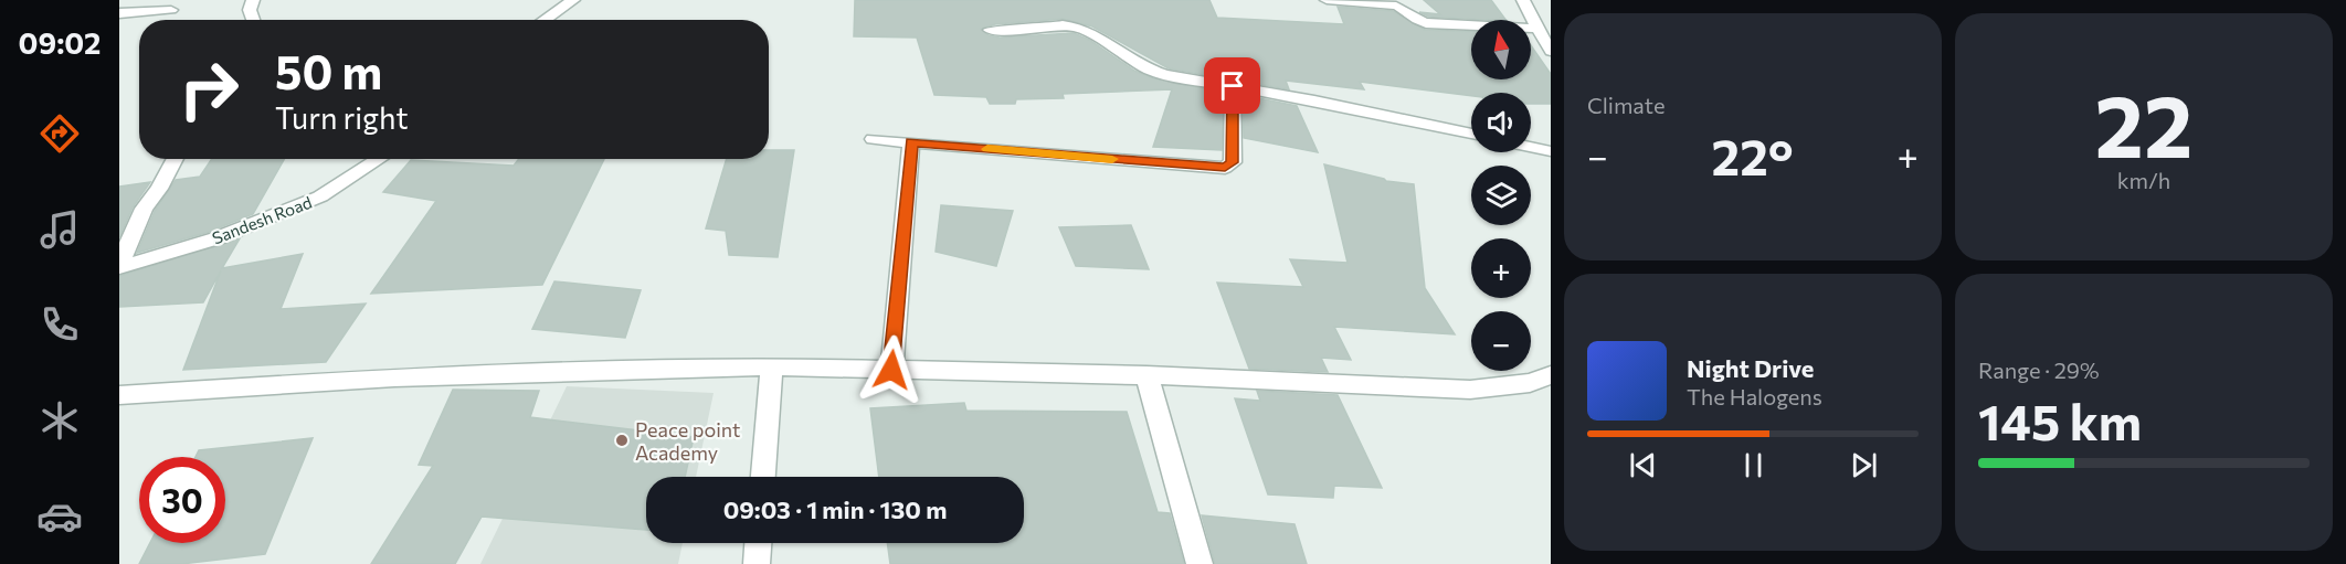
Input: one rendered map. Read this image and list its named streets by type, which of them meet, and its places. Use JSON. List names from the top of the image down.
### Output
{
  "streets": {
    "street": ["Sandesh Road"]
  },
  "places": ["Peace point Academy"],
  "north": "top",
  "page": {
    "tabs": "09:02",
    "tile": [
      "Climate",
      ["22", "km/h"],
      ["Range · 29%", "145 km"]
    ],
    "map_buttons": ["+", "−"],
    "turn": ["50 m", "Turn right"],
    "heat": ["−", "22°", "+"],
    "song": ["Night Drive", "The Halogens"],
    "limit": "30",
    "trip": "09:03 · 1 min · 130 m"
  }
}
